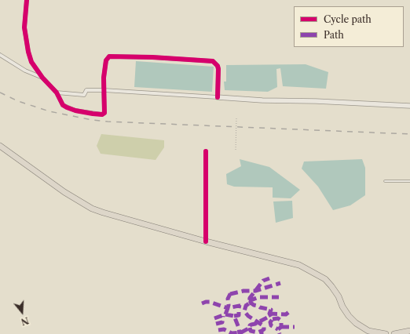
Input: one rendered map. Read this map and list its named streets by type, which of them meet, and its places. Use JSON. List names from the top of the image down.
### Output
{
  "legend": ["Cycle path", "Path"],
  "north": "bottom"
}
